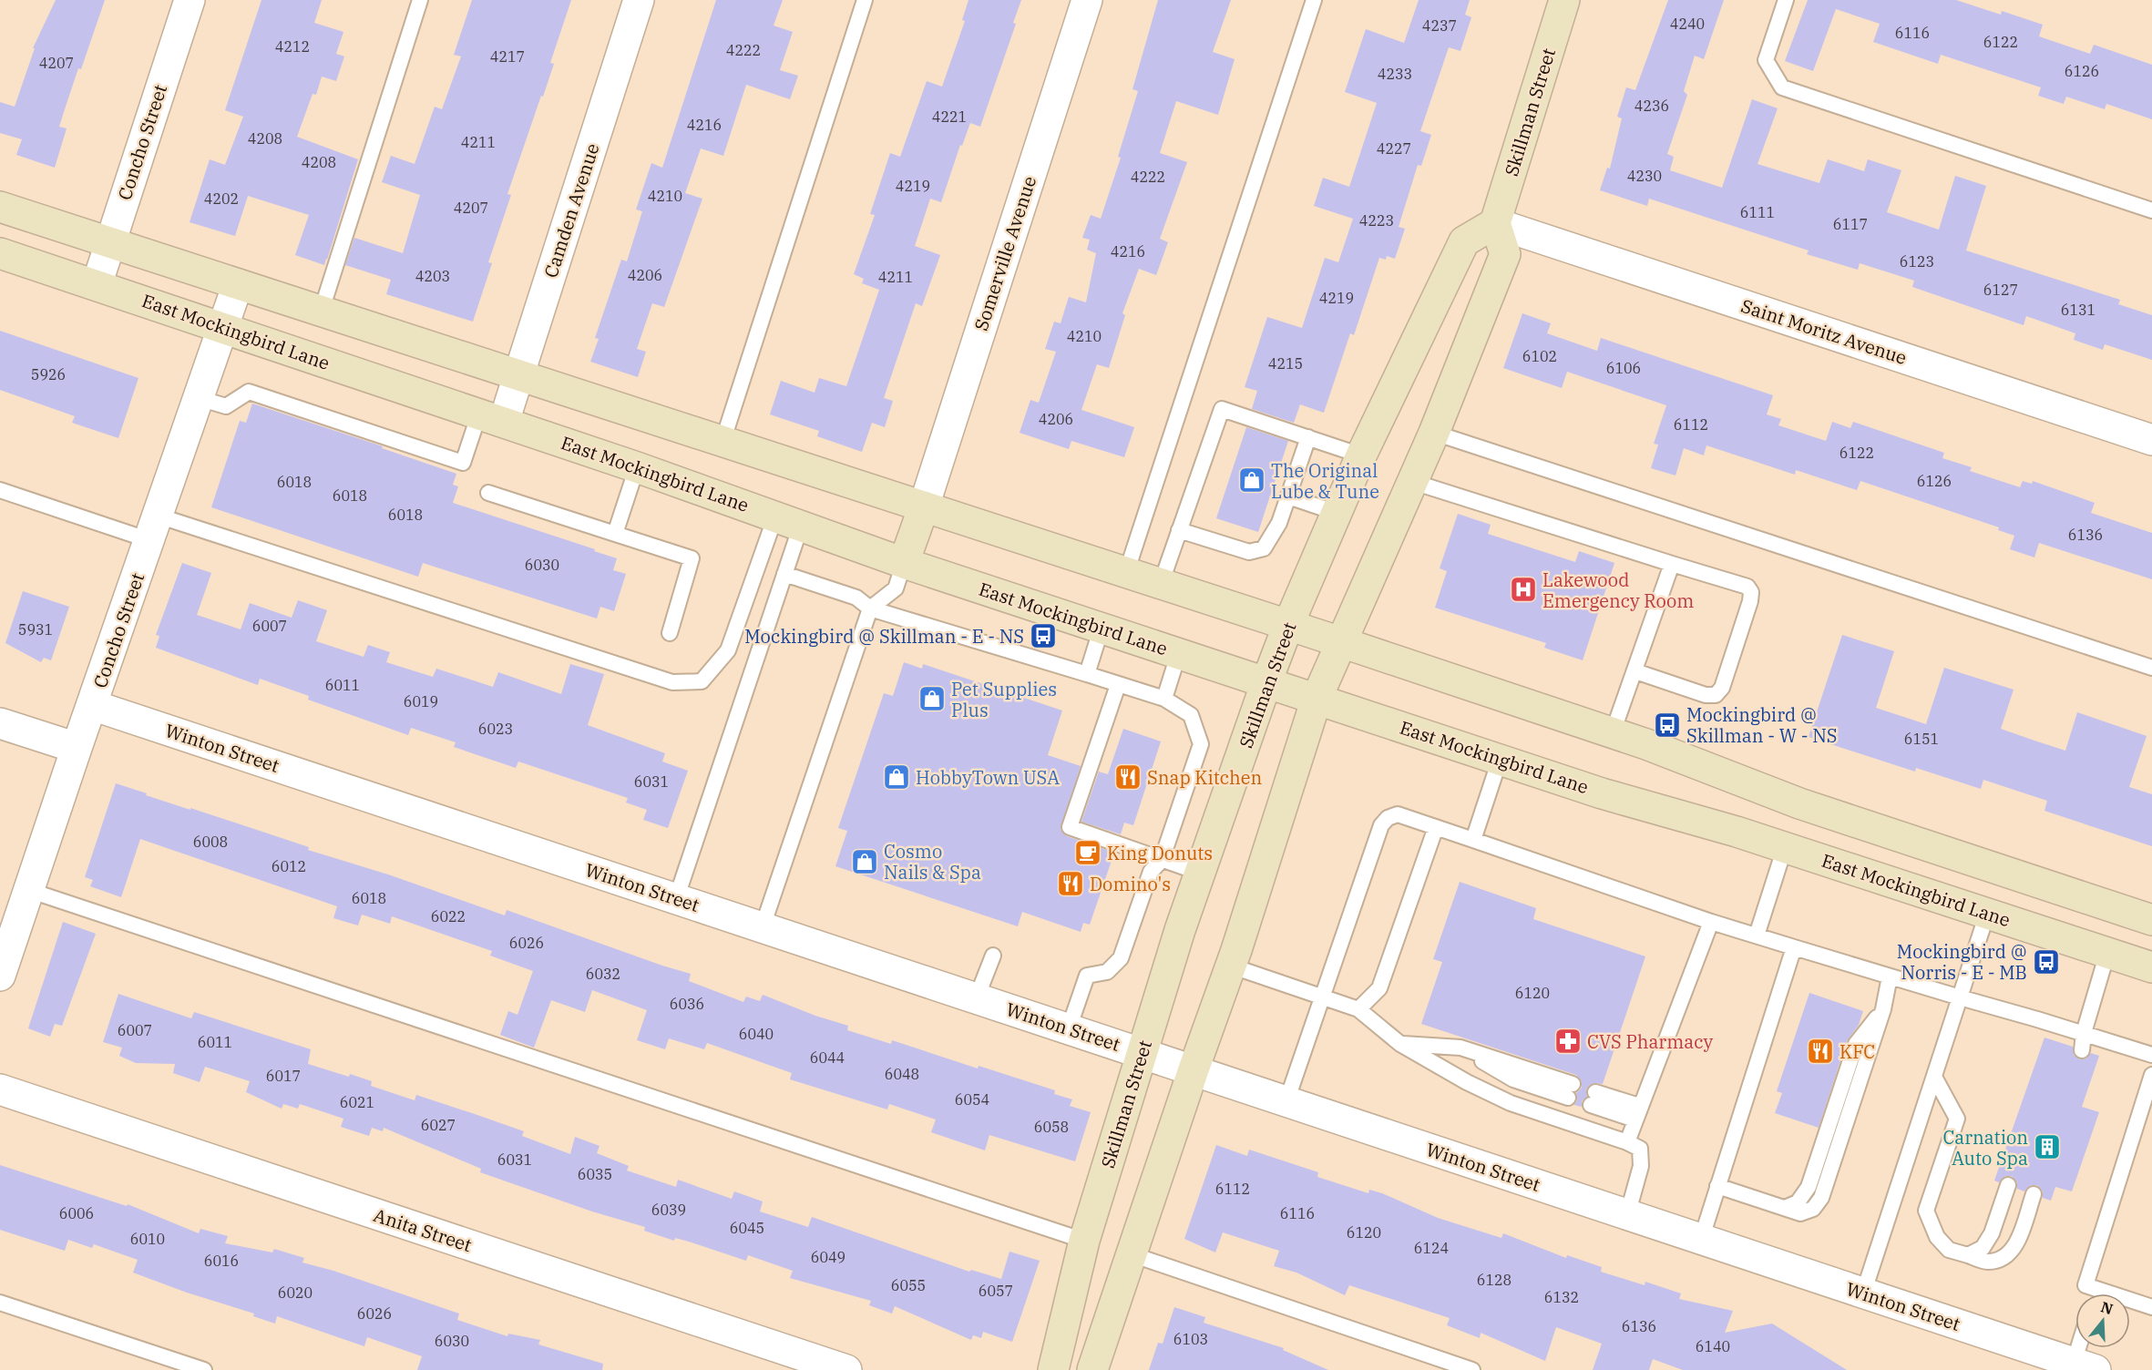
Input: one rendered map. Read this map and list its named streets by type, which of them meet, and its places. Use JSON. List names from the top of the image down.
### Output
{
  "streets": {
    "main road": ["Skillman Street", "East Mockingbird Lane"],
    "street": [
      "Concho Street",
      "Camden Avenue",
      "Somerville Avenue",
      "Saint Moritz Avenue",
      "Winton Street",
      "Anita Street"
    ]
  },
  "crossings": [
    ["Skillman Street", "East Mockingbird Lane"],
    ["Skillman Street", "Saint Moritz Avenue"],
    ["Skillman Street", "Winton Street"],
    ["Concho Street", "East Mockingbird Lane"],
    ["Concho Street", "Winton Street"],
    ["Camden Avenue", "East Mockingbird Lane"]
  ],
  "places": {
    "shop": [
      "The Original Lube & Tune",
      "Pet Supplies Plus",
      "HobbyTown USA",
      "Cosmo Nails & Spa"
    ],
    "hospital": ["Lakewood Emergency Room"],
    "bus stop": ["Mockingbird @ Skillman - E - NS", "Mockingbird @ Skillman - W - NS", "Mockingbird @ Norris - E - MB"],
    "restaurant": ["Snap Kitchen", "Domino's", "KFC"],
    "cafe": ["King Donuts"],
    "pharmacy": ["CVS Pharmacy"],
    "building": ["Carnation Auto Spa"]
  },
  "house_numbers": [
    "4240",
    "4237",
    "6116",
    "6122",
    "4212",
    "4222",
    "4217",
    "4207",
    "6126",
    "4233",
    "4236",
    "4221",
    "4216",
    "4208",
    "4211",
    "4227",
    "4208",
    "4230",
    "4222",
    "4219",
    "4210",
    "4202",
    "4207",
    "6111",
    "4223",
    "6117",
    "4216",
    "6123",
    "4206",
    "4203",
    "4211",
    "6127",
    "4219",
    "6131",
    "4210",
    "6102",
    "4215",
    "6106",
    "5926",
    "4206",
    "6112",
    "6122",
    "6126",
    "6018",
    "6018",
    "6018",
    "6136",
    "6030",
    "6007",
    "5931",
    "6011",
    "6019",
    "6023",
    "6151",
    "6031",
    "6008",
    "6012",
    "6018",
    "6022",
    "6026",
    "6032",
    "6120",
    "6036",
    "6007",
    "6040",
    "6011",
    "6044",
    "6048",
    "6017",
    "6054",
    "6021",
    "6027",
    "6058",
    "6031",
    "6035",
    "6112",
    "6039",
    "6006",
    "6116",
    "6045",
    "6120",
    "6010",
    "6124",
    "6049",
    "6016",
    "6128",
    "6055",
    "6057",
    "6020",
    "6132",
    "6026",
    "6136",
    "6103",
    "6030",
    "6140"
  ],
  "north": "top"
}
